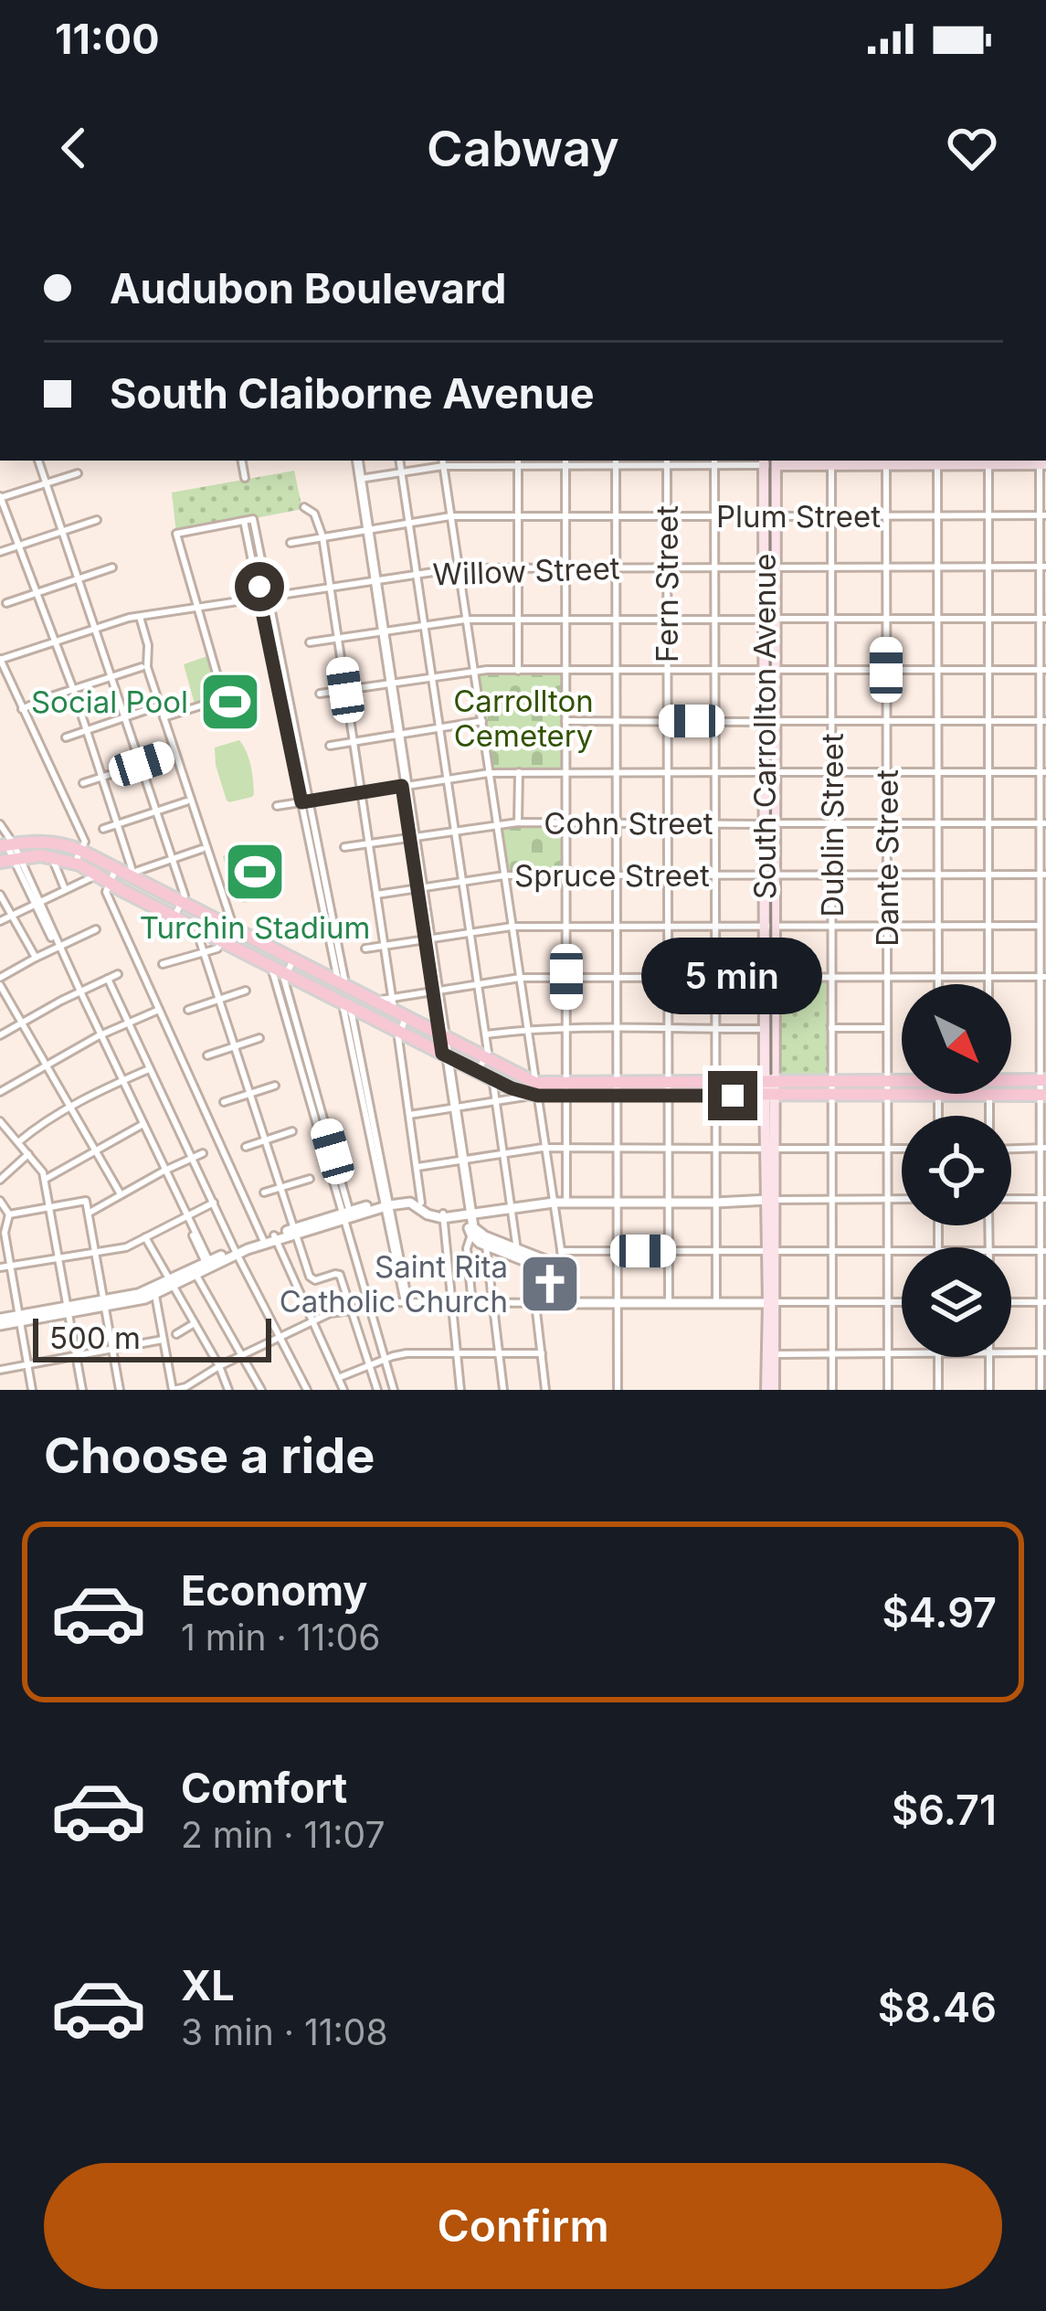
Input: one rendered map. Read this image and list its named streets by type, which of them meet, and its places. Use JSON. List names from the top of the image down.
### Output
{
  "streets": {
    "main road": ["South Carrollton Avenue"],
    "street": [
      "Plum Street",
      "Willow Street",
      "Fern Street",
      "Cohn Street",
      "Dublin Street",
      "Dante Street",
      "Spruce Street"
    ]
  },
  "crossings": [
    ["Plum Street", "Fern Street"],
    ["Plum Street", "South Carrollton Avenue"],
    ["Plum Street", "Dublin Street"],
    ["Plum Street", "Dante Street"],
    ["Willow Street", "Fern Street"],
    ["Willow Street", "South Carrollton Avenue"],
    ["Willow Street", "Dublin Street"],
    ["Willow Street", "Dante Street"],
    ["Fern Street", "Cohn Street"],
    ["Fern Street", "Spruce Street"],
    ["South Carrollton Avenue", "Cohn Street"],
    ["South Carrollton Avenue", "Spruce Street"],
    ["Cohn Street", "Dublin Street"],
    ["Cohn Street", "Dante Street"],
    ["Dublin Street", "Spruce Street"],
    ["Dante Street", "Spruce Street"]
  ],
  "parks": ["Carrollton Cemetery"],
  "places": {
    "sports": ["Social Pool", "Turchin Stadium"],
    "church": ["Saint Rita Catholic Church"]
  },
  "scale_bar": "500 m",
  "north": "bottom right",
  "page": {
    "status": "11:00",
    "header": "Cabway",
    "banner": ["Audubon Boulevard", "South Claiborne Avenue"],
    "bubble": "5 min",
    "scale": "500 m",
    "heading": "Choose a ride",
    "list": [
      {
        "name": "Economy",
        "note": "1 min · 11:06",
        "value": "$4.97"
      },
      {
        "name": "Comfort",
        "note": "2 min · 11:07",
        "value": "$6.71"
      },
      {
        "name": "XL",
        "note": "3 min · 11:08",
        "value": "$8.46"
      }
    ],
    "buttons": "Confirm"
  }
}
